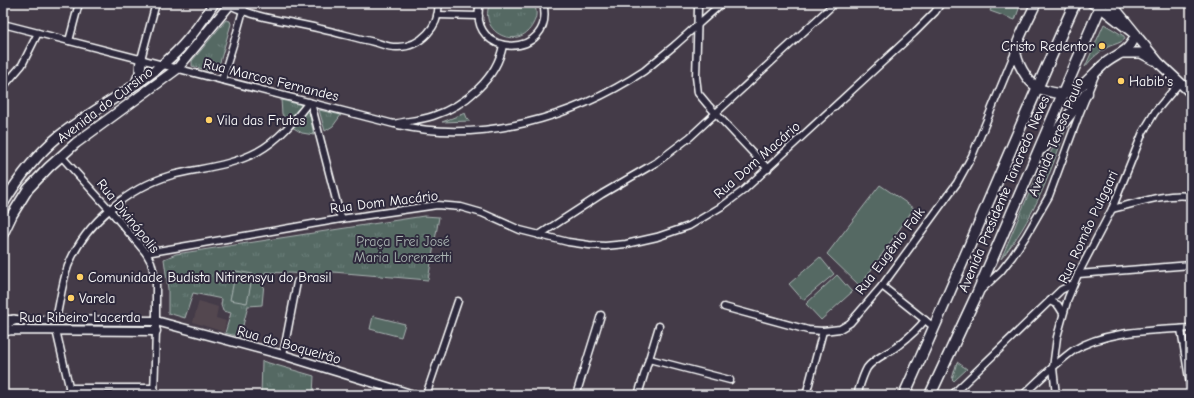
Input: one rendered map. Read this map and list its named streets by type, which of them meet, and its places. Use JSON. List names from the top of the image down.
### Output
{
  "streets": {
    "highway": ["Avenida Presidente Tancredo Neves"],
    "main road": ["Avenida do Cursino", "Avenida Teresa Paulo", "Rua Eugênio Falk"],
    "street": [
      "Rua Marcos Fernandes",
      "Rua Dom Macário",
      "Rua Divinópolis",
      "Rua Romão Pulggari",
      "Rua Ribeiro Lacerda",
      "Rua do Boqueirão"
    ]
  },
  "crossings": [
    ["Rua Marcos Fernandes", "Avenida do Cursino"],
    ["Avenida do Cursino", "Rua Divinópolis"],
    ["Avenida Teresa Paulo", "Avenida Presidente Tancredo Neves"],
    ["Rua Dom Macário", "Rua Divinópolis"],
    ["Rua Divinópolis", "Rua Ribeiro Lacerda"],
    ["Rua Divinópolis", "Rua do Boqueirão"],
    ["Rua Ribeiro Lacerda", "Rua do Boqueirão"]
  ],
  "parks": ["Praça Frei José Maria Lorenzetti"],
  "places": [
    "Cristo Redentor",
    "Habib's",
    "Vila das Frutas",
    "Comunidade Budista Nitirensyu do Brasil",
    "Varela"
  ]
}
